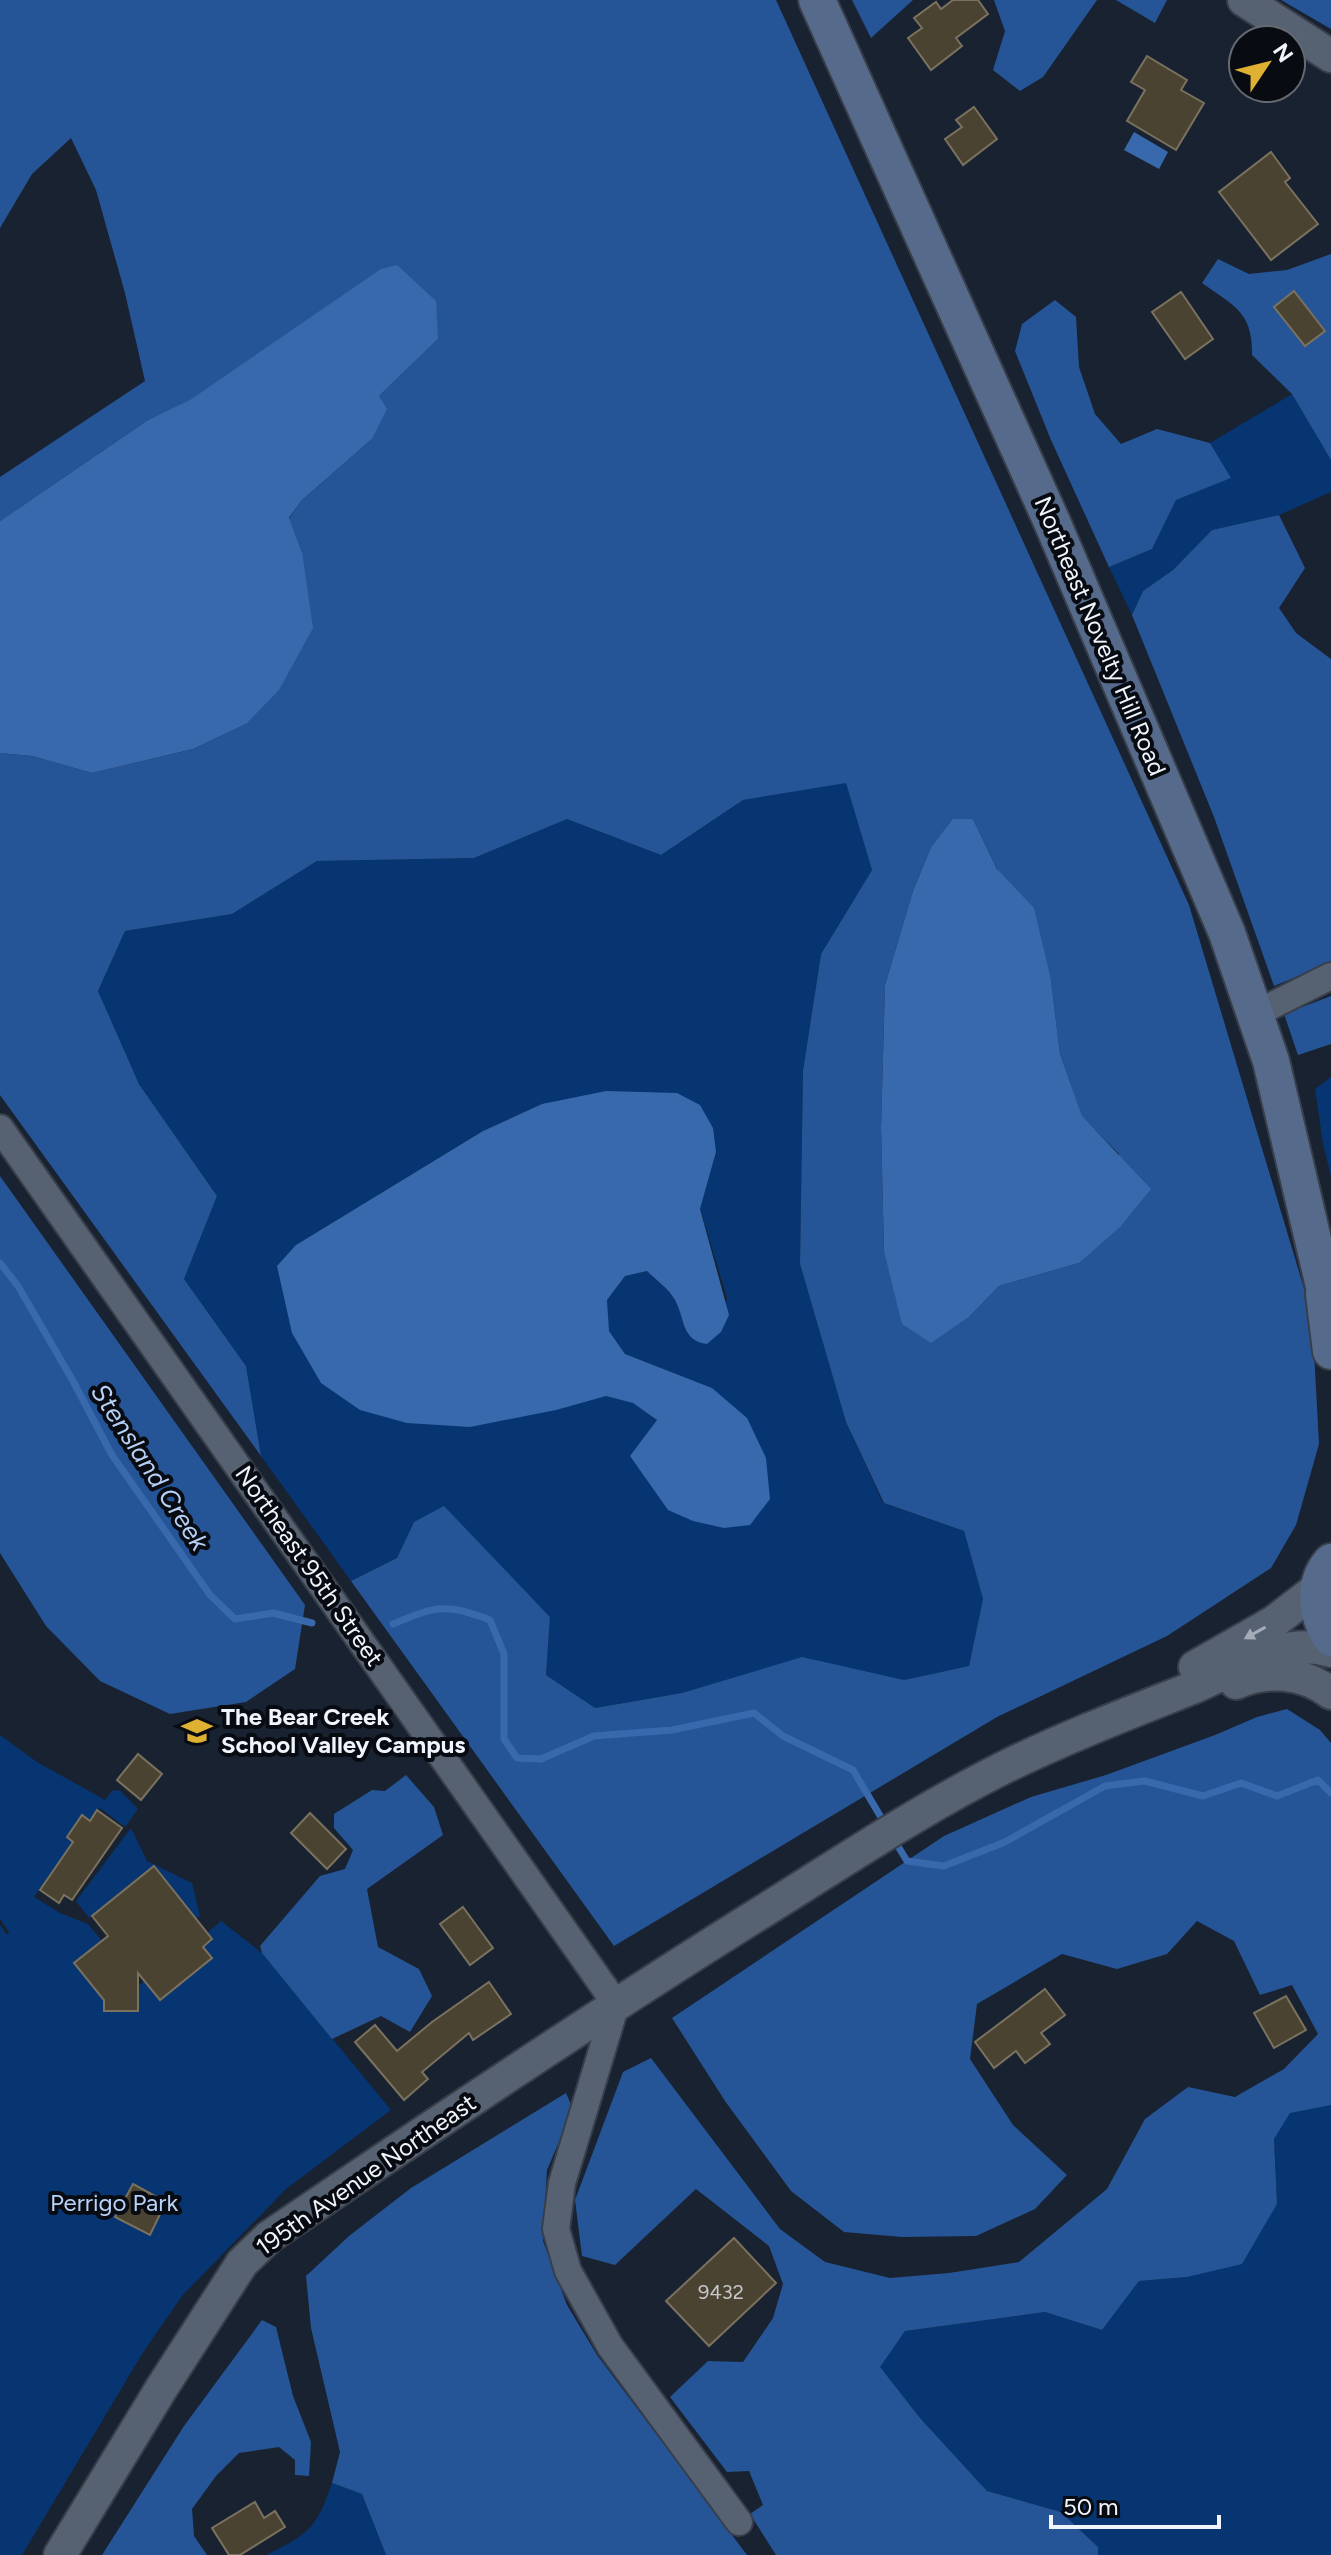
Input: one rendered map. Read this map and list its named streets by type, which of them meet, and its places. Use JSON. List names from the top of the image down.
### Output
{
  "streets": {
    "main road": ["Northeast Novelty Hill Road"],
    "street": ["Northeast 95th Street", "195th Avenue Northeast"]
  },
  "crossings": [
    ["Northeast 95th Street", "195th Avenue Northeast"]
  ],
  "water": ["Stensland Creek"],
  "parks": ["Perrigo Park"],
  "places": {
    "school or university": ["The Bear Creek School Valley Campus"]
  },
  "house_numbers": ["9432"],
  "scale_bar": "50 m",
  "north": "top right"
}
